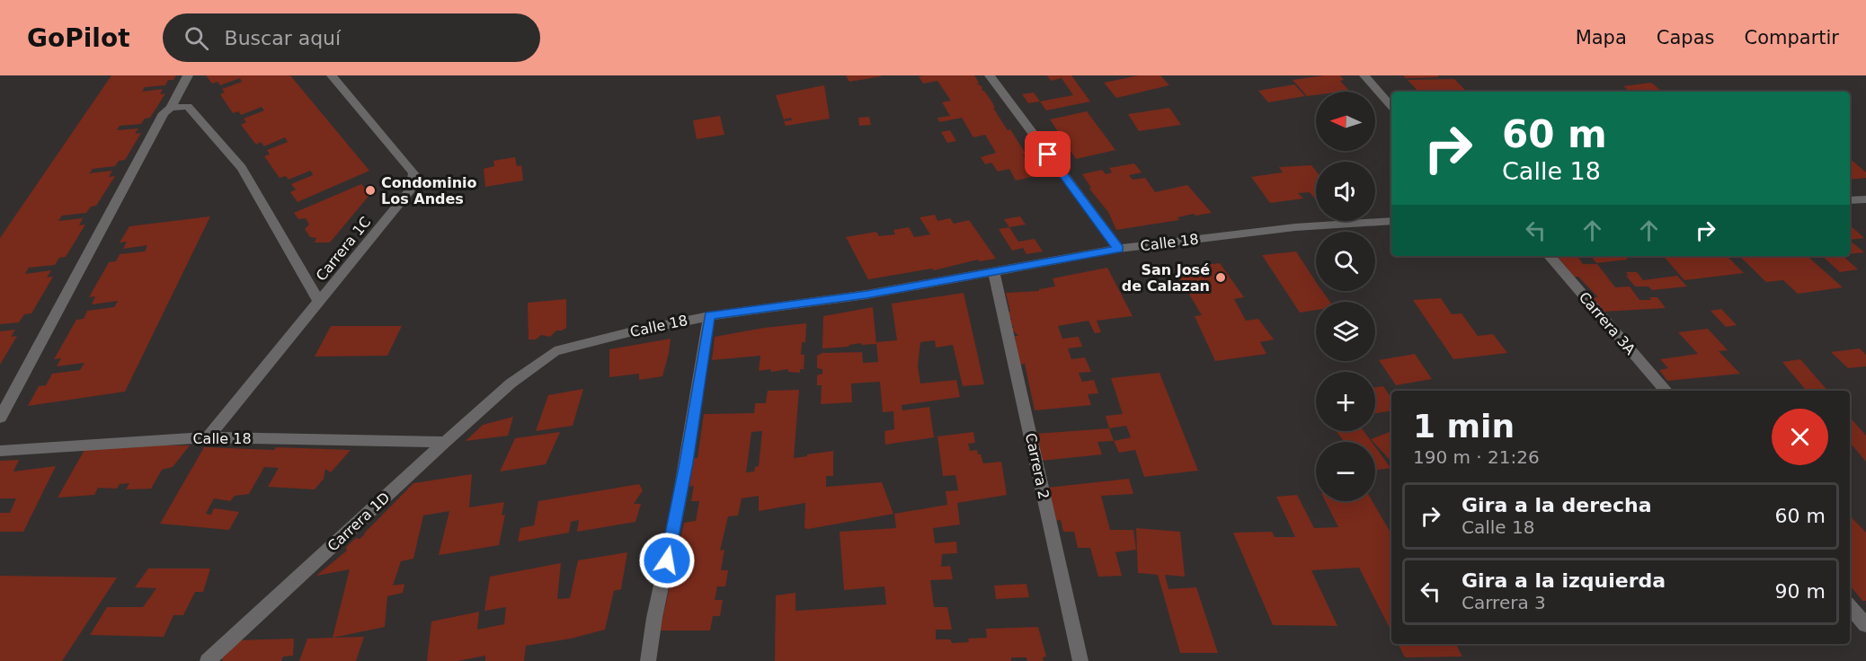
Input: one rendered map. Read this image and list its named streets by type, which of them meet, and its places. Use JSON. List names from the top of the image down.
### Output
{
  "streets": {
    "street": [
      "Calle 18",
      "Carrera 1C",
      "Carrera 3A",
      "Carrera 2",
      "Carrera 1D"
    ]
  },
  "crossings": [
    ["Calle 18", "Carrera 1C"],
    ["Calle 18", "Carrera 2"],
    ["Calle 18", "Carrera 1D"]
  ],
  "places": ["Condominio Los Andes", "San José de Calazan"],
  "north": "left",
  "page": {
    "header": "GoPilot",
    "search": "Buscar aquí",
    "nav": ["Mapa", "Capas", "Compartir"],
    "map_buttons": ["+", "−"],
    "turn": ["60 m", "Calle 18"],
    "heading": ["1 min", "190 m · 21:26"],
    "list": [
      {
        "name": "Gira a la derecha",
        "note": "Calle 18",
        "value": "60 m"
      },
      {
        "name": "Gira a la izquierda",
        "note": "Carrera 3",
        "value": "90 m"
      }
    ]
  }
}
